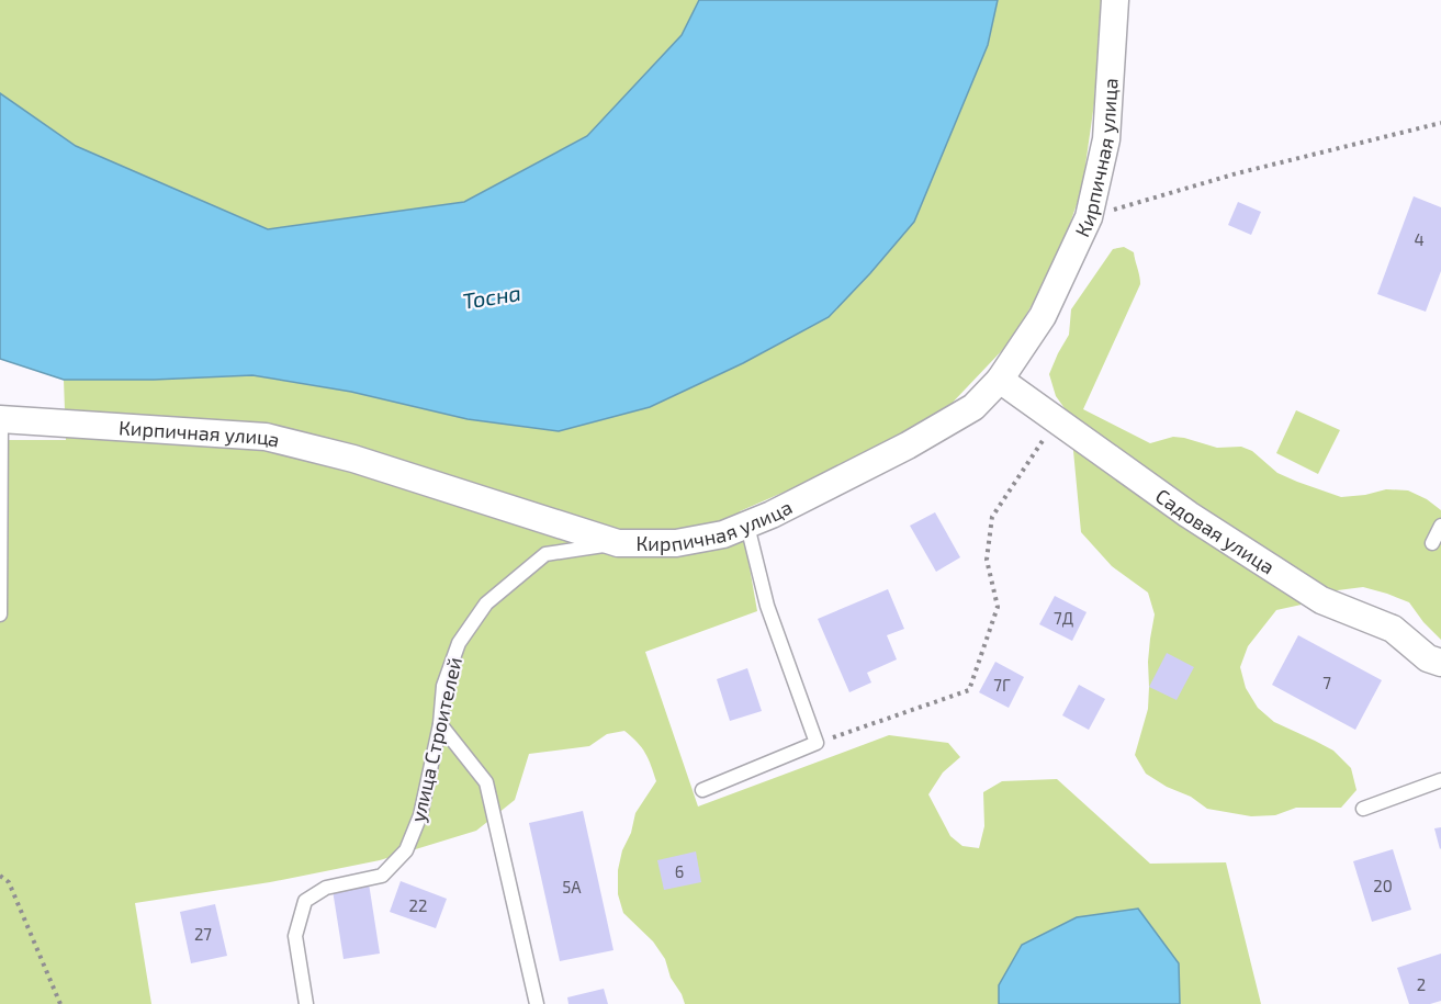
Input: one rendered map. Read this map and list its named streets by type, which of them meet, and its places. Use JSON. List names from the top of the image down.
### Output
{
  "streets": {
    "street": ["Кирпичная улица", "Садовая улица"],
    "lane": ["улица Строителей"]
  },
  "crossings": [
    ["Кирпичная улица", "Садовая улица"],
    ["Кирпичная улица", "улица Строителей"]
  ],
  "water": ["Тосна"],
  "house_numbers": [
    "4",
    "7Д",
    "7",
    "7Г",
    "6",
    "20",
    "5А",
    "22",
    "27",
    "2"
  ]
}
